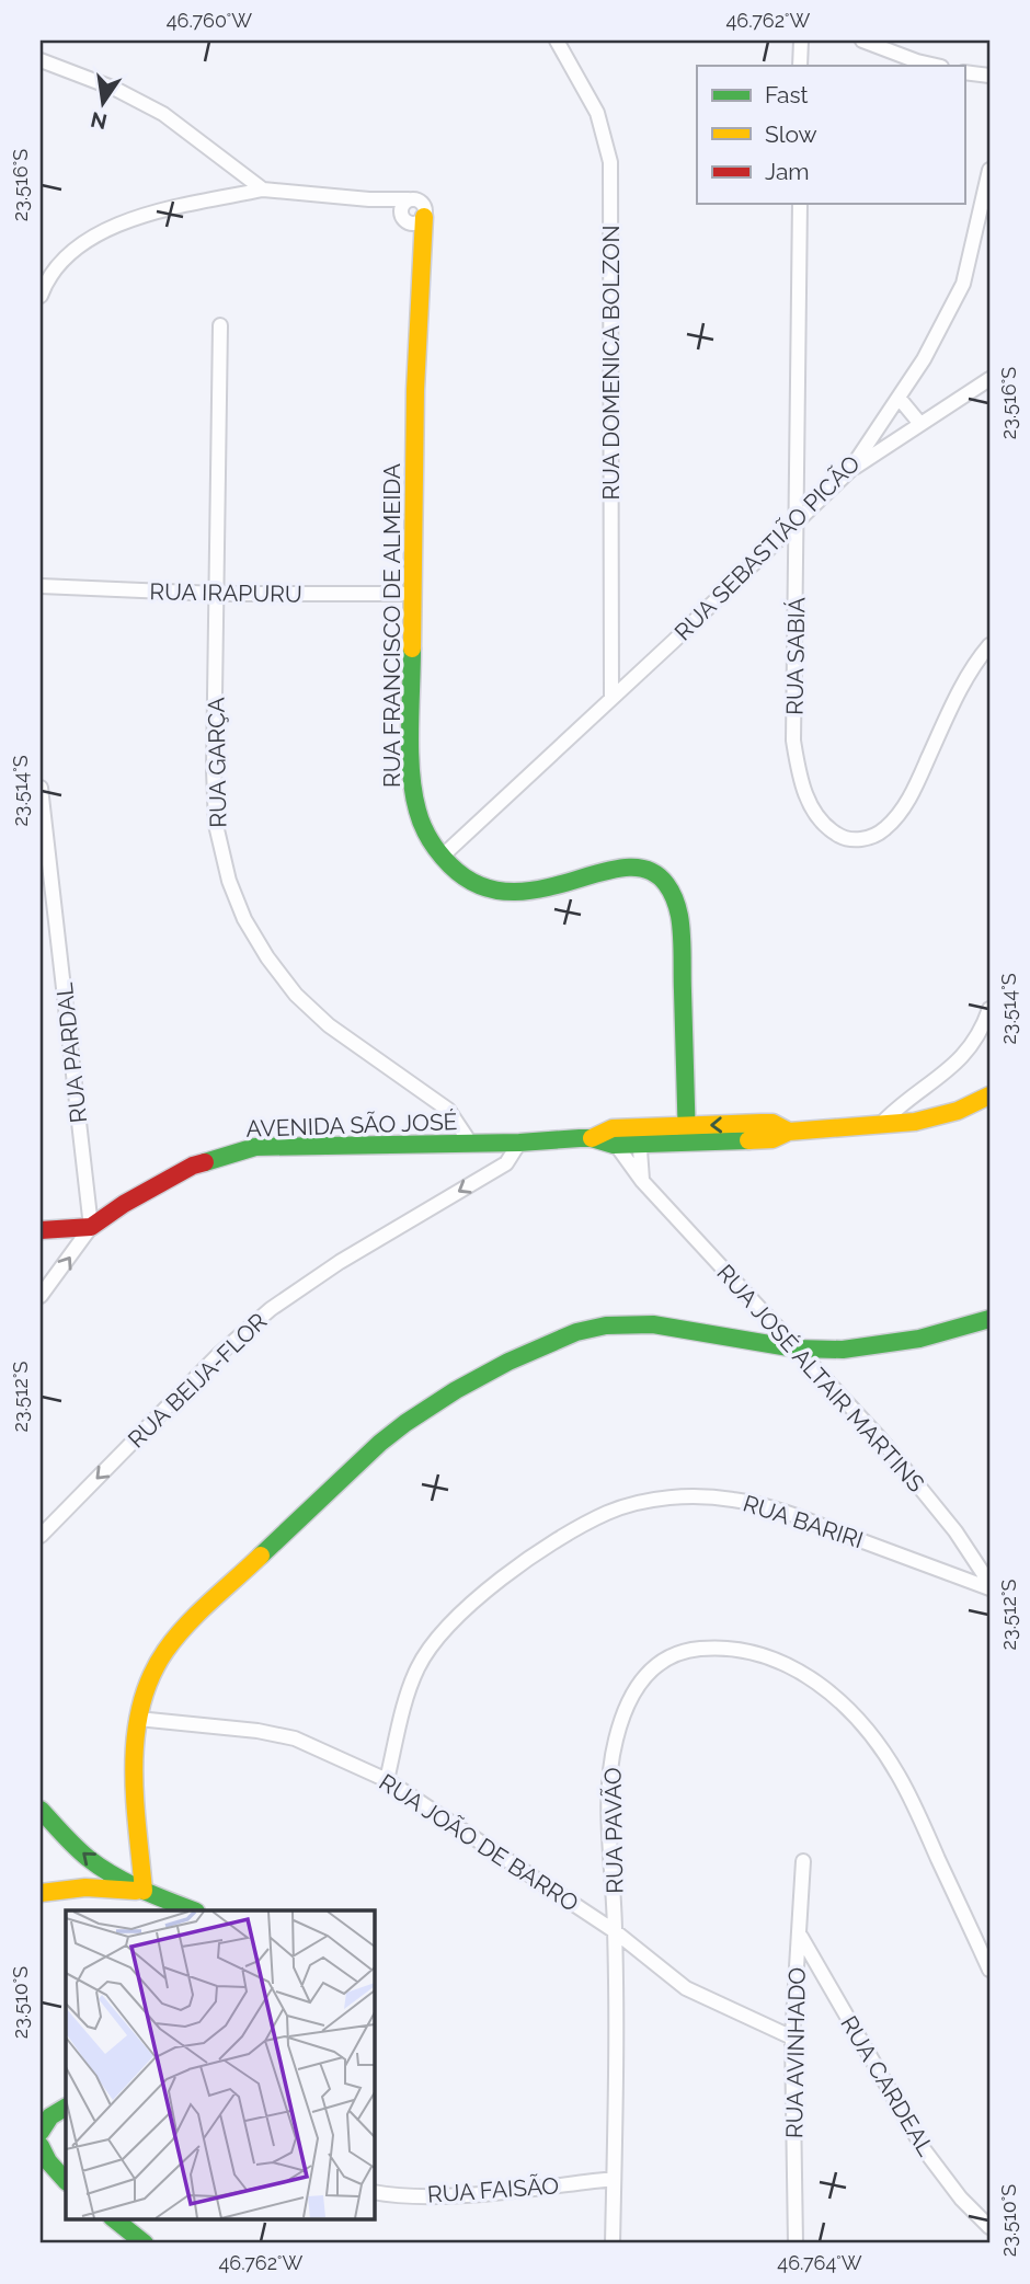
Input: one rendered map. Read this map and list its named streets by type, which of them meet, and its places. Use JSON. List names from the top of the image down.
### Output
{
  "streets": {
    "street": [
      "RUA DOMENICA BOLZON",
      "RUA SEBASTIÃO PICÃO",
      "RUA IRAPURU",
      "RUA FRANCISCO DE ALMEIDA",
      "RUA SABIÁ",
      "RUA GARÇA",
      "RUA PARDAL",
      "AVENIDA SÃO JOSÉ",
      "RUA JOSÉ ALTAIR MARTINS",
      "RUA BEIJA-FLOR",
      "RUA BARIRI",
      "RUA PAVÃO",
      "RUA JOÃO DE BARRO",
      "RUA AVINHADO",
      "RUA CARDEAL",
      "RUA FAISÃO"
    ]
  },
  "crossings": [
    ["RUA DOMENICA BOLZON", "RUA SEBASTIÃO PICÃO"],
    ["RUA SEBASTIÃO PICÃO", "RUA FRANCISCO DE ALMEIDA"],
    ["RUA SEBASTIÃO PICÃO", "RUA SABIÁ"],
    ["RUA IRAPURU", "RUA FRANCISCO DE ALMEIDA"],
    ["RUA IRAPURU", "RUA GARÇA"],
    ["RUA FRANCISCO DE ALMEIDA", "AVENIDA SÃO JOSÉ"],
    ["RUA GARÇA", "AVENIDA SÃO JOSÉ"],
    ["RUA PARDAL", "AVENIDA SÃO JOSÉ"],
    ["AVENIDA SÃO JOSÉ", "RUA JOSÉ ALTAIR MARTINS"],
    ["AVENIDA SÃO JOSÉ", "RUA BEIJA-FLOR"],
    ["RUA JOSÉ ALTAIR MARTINS", "RUA BARIRI"],
    ["RUA BARIRI", "RUA JOÃO DE BARRO"],
    ["RUA PAVÃO", "RUA JOÃO DE BARRO"],
    ["RUA PAVÃO", "RUA FAISÃO"],
    ["RUA JOÃO DE BARRO", "RUA AVINHADO"],
    ["RUA AVINHADO", "RUA CARDEAL"]
  ],
  "one_way": ["RUA BEIJA-FLOR"],
  "legend": ["Fast", "Slow", "Jam"],
  "north": "bottom",
  "coordinates": [
    "46.760°W",
    "46.762°W",
    "23.516°S",
    "23.514°S",
    "23.512°S",
    "23.510°S",
    "46.764°W"
  ]
}
